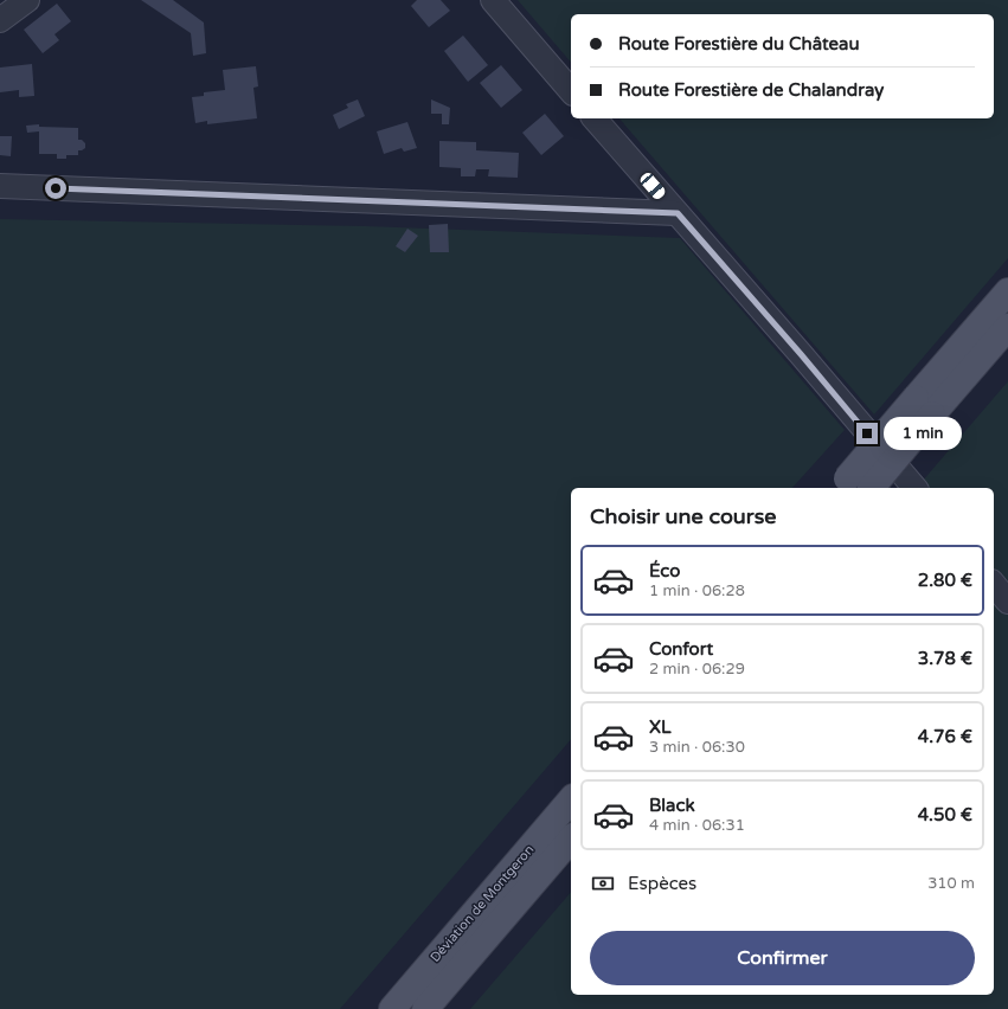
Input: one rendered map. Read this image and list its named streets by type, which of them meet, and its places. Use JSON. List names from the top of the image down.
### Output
{
  "streets": {
    "main road": ["Déviation de Montgeron"]
  },
  "page": {
    "banner": ["Route Forestière du Château", "Route Forestière de Chalandray"],
    "bubble": "1 min",
    "heading": "Choisir une course",
    "list": [
      {
        "name": "Éco",
        "note": "1 min · 06:28",
        "value": "2.80 €"
      },
      {
        "name": "Confort",
        "note": "2 min · 06:29",
        "value": "3.78 €"
      },
      {
        "name": "XL",
        "note": "3 min · 06:30",
        "value": "4.76 €"
      },
      {
        "name": "Black",
        "note": "4 min · 06:31",
        "value": "4.50 €"
      }
    ],
    "pay": ["Espèces", "310 m"],
    "buttons": "Confirmer"
  }
}
